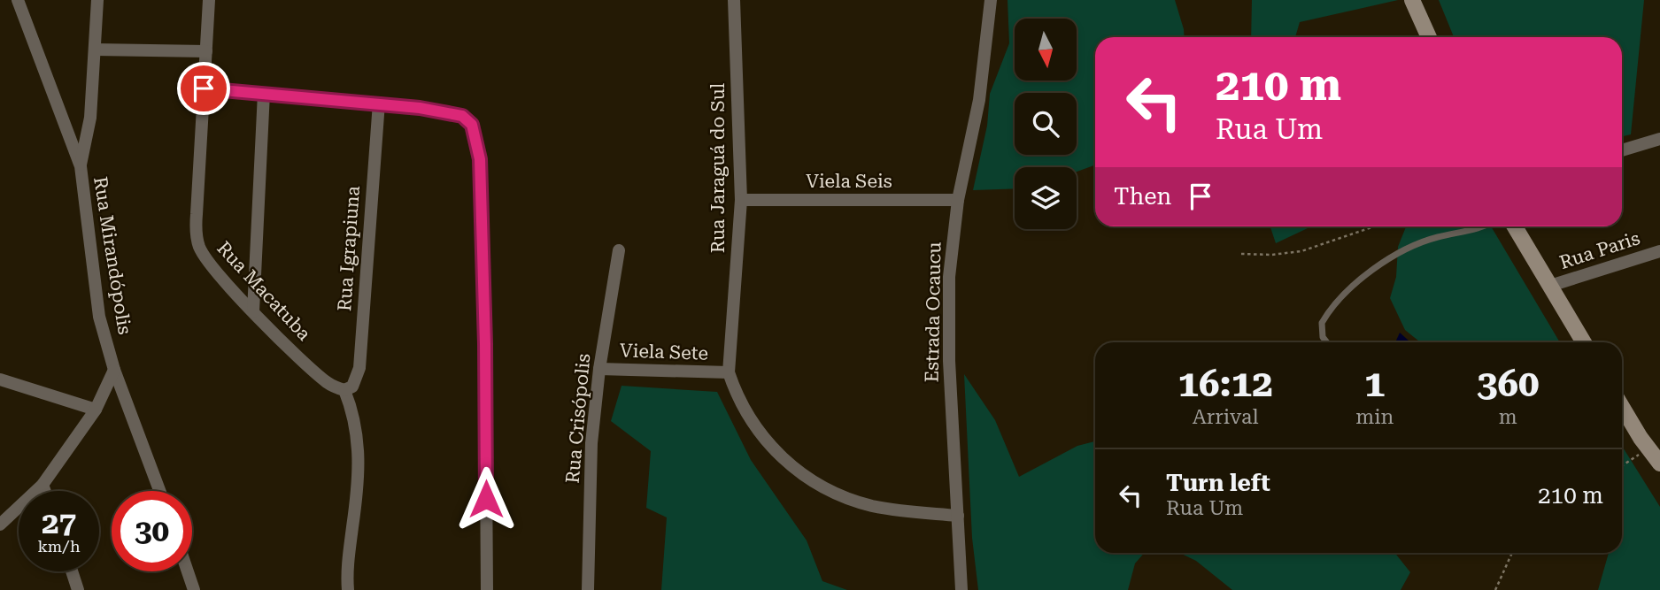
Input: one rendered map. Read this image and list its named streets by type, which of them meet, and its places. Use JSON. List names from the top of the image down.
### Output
{
  "streets": {
    "street": [
      "Rua Jaraguá do Sul",
      "Viela Seis",
      "Rua Igrapiuna",
      "Rua Paris",
      "Rua Mirandópolis",
      "Rua Macatuba",
      "Estrada Ocaucu",
      "Viela Sete",
      "Rua Crisópolis"
    ]
  },
  "crossings": [
    ["Rua Jaraguá do Sul", "Viela Seis"],
    ["Rua Jaraguá do Sul", "Viela Sete"],
    ["Viela Seis", "Estrada Ocaucu"],
    ["Rua Igrapiuna", "Rua Macatuba"],
    ["Viela Sete", "Rua Crisópolis"]
  ],
  "north": "bottom",
  "page": {
    "turn": ["210 m", "Rua Um"],
    "then": "Then",
    "eta": [
      "16:12",
      "Arrival",
      "1",
      "min",
      "360",
      "m"
    ],
    "list": [
      {
        "name": "Turn left",
        "note": "Rua Um",
        "value": "210 m"
      }
    ],
    "speed": "27 km/h",
    "limit": "30"
  }
}
